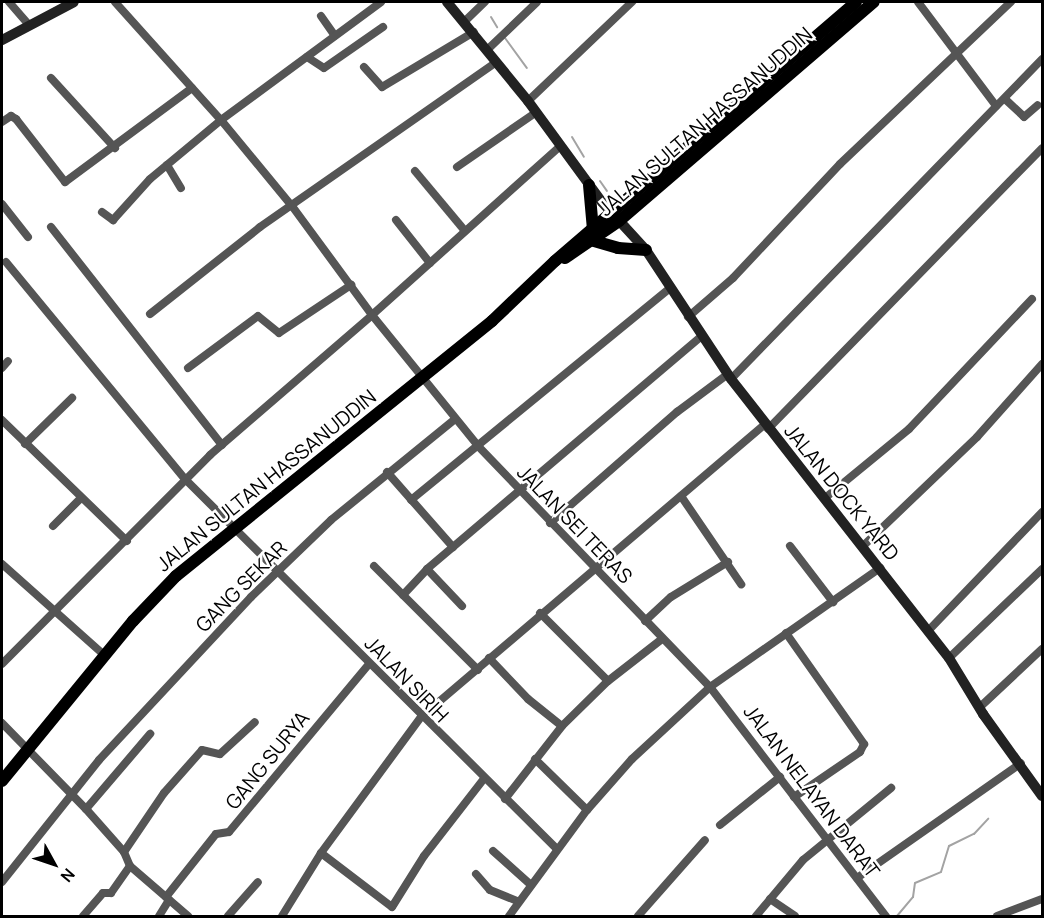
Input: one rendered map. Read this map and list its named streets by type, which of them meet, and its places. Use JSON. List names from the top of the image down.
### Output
{
  "streets": {
    "main road": ["JALAN SULTAN HASSANUDDIN"],
    "street": [
      "JALAN DOCK YARD",
      "JALAN SEI TERAS",
      "GANG SEKAR",
      "JALAN SIRIH",
      "GANG SURYA",
      "JALAN NELAYAN DARAT"
    ]
  },
  "crossings": [
    ["JALAN SULTAN HASSANUDDIN", "JALAN DOCK YARD"],
    ["JALAN SULTAN HASSANUDDIN", "JALAN SEI TERAS"],
    ["JALAN SULTAN HASSANUDDIN", "JALAN SIRIH"],
    ["JALAN SEI TERAS", "GANG SEKAR"],
    ["JALAN SEI TERAS", "JALAN NELAYAN DARAT"],
    ["GANG SEKAR", "JALAN SIRIH"],
    ["JALAN SIRIH", "GANG SURYA"]
  ],
  "north": "bottom right"
}
